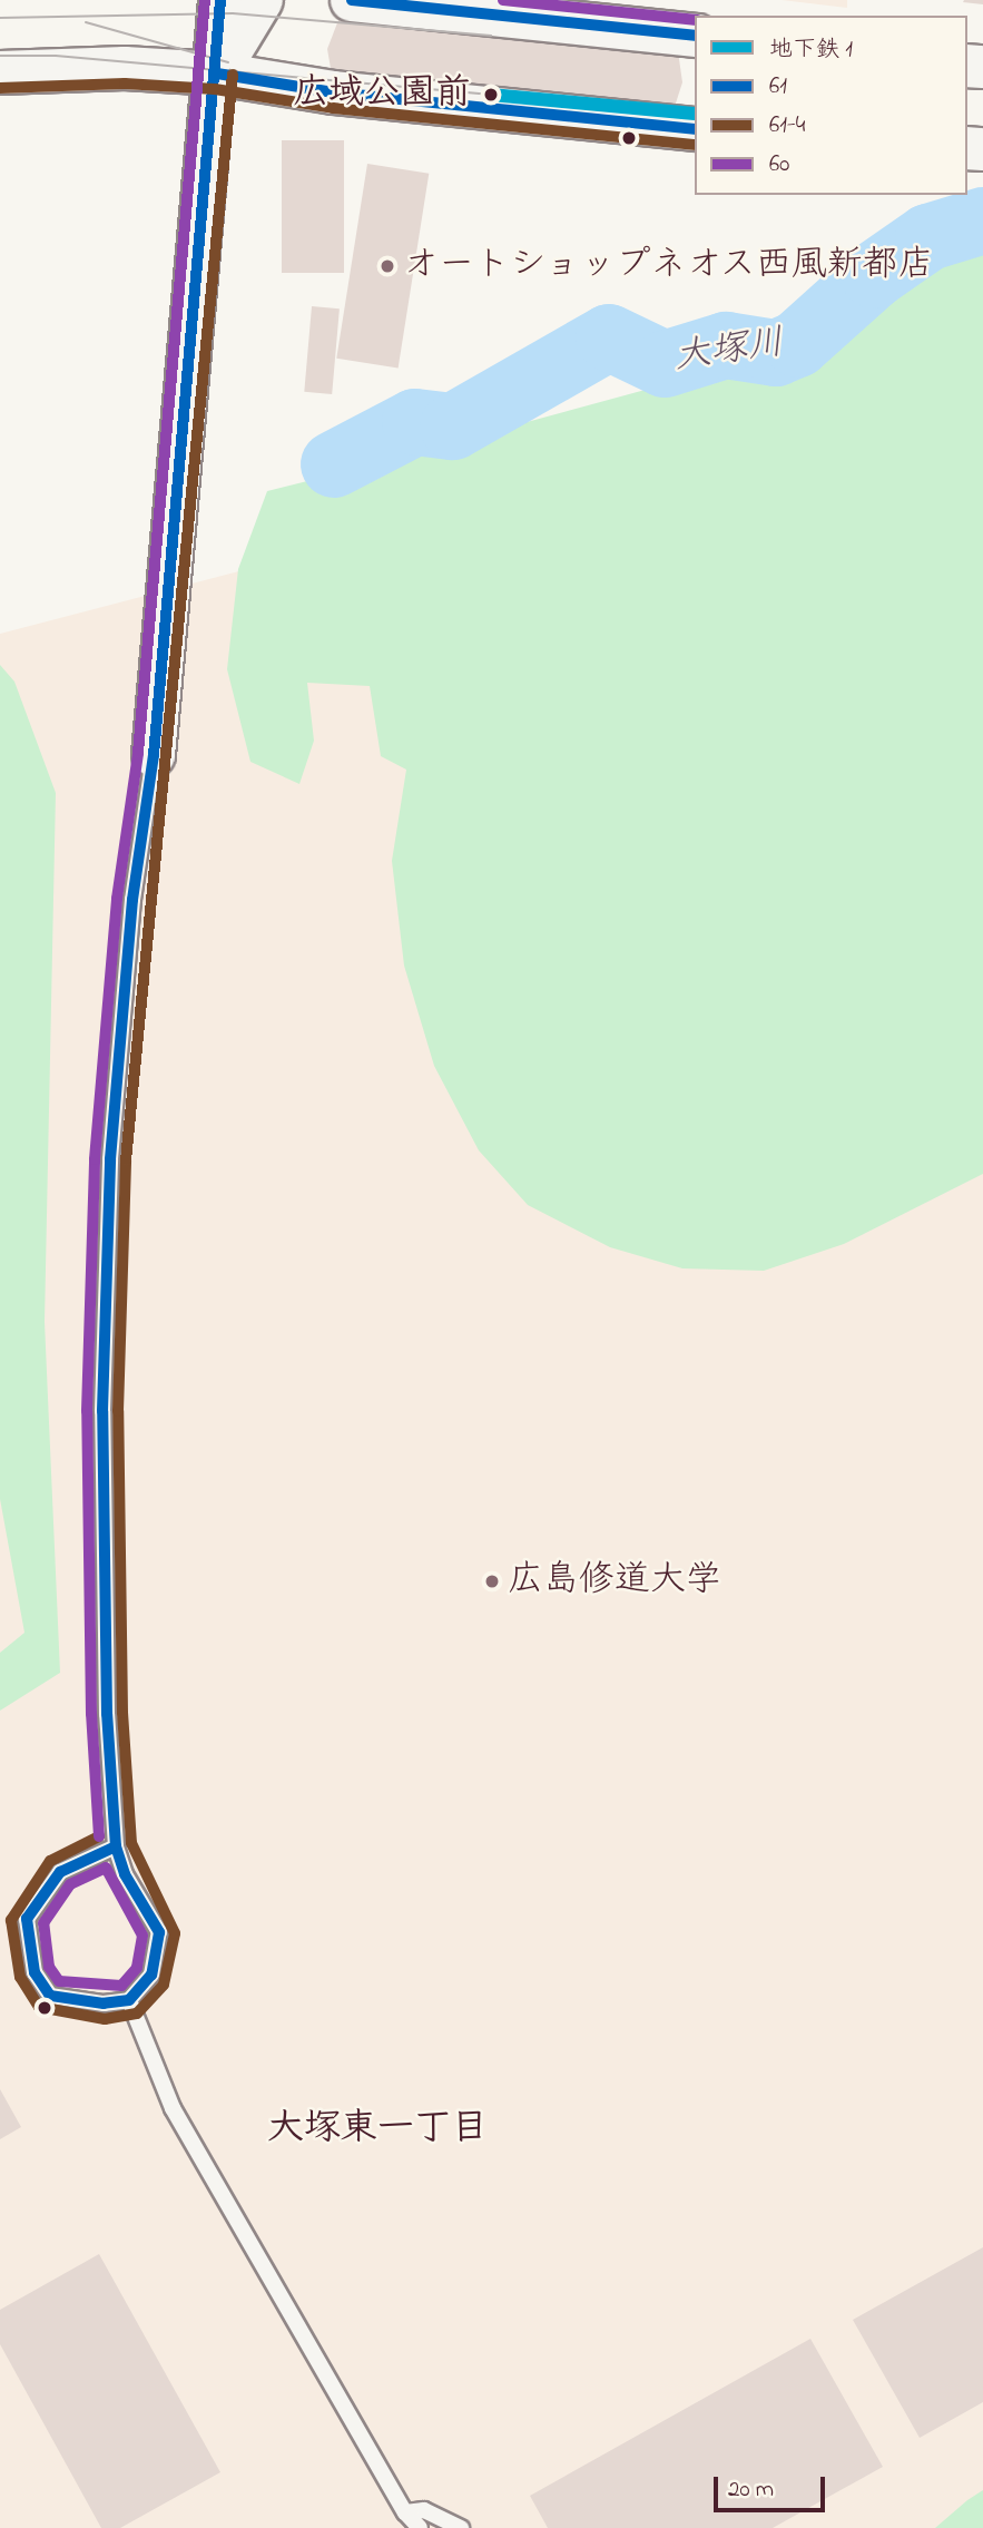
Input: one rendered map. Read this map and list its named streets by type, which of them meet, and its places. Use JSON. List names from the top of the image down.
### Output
{
  "districts": ["大塚東一丁目"],
  "water": ["大塚川"],
  "places": ["広域公園前", "オートショップネオス西風新都店", "広島修道大学"],
  "lines": [
    "transit line 61",
    "transit line 60",
    "transit line 61-4",
    "metro line 1"
  ],
  "legend": [
    "地下鉄 1",
    "61",
    "61-4",
    "60"
  ],
  "scale_bar": "20 m"
}
